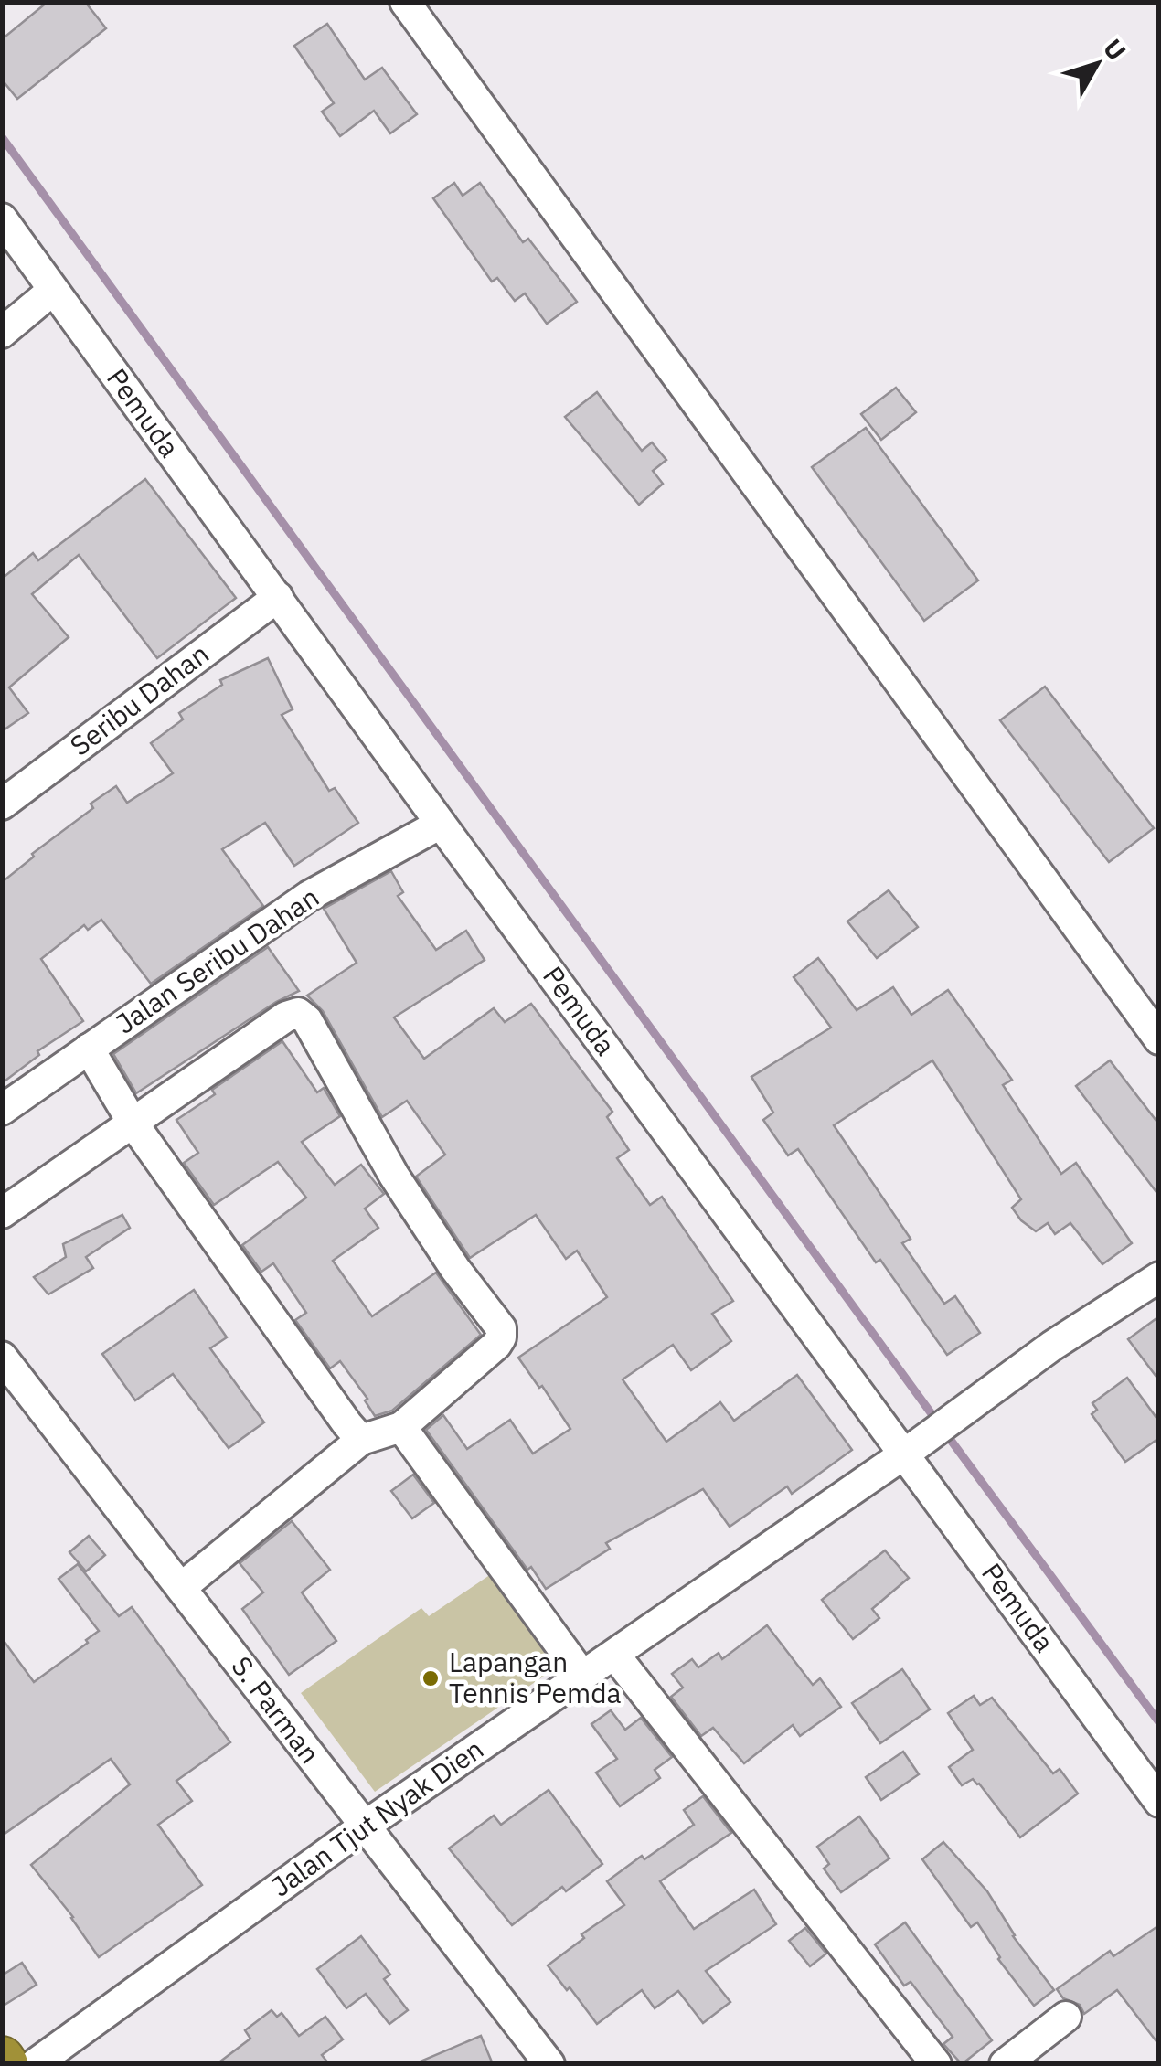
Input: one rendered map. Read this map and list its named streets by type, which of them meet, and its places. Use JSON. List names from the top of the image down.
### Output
{
  "streets": {
    "street": [
      "Pemuda",
      "Seribu Dahan",
      "Jalan Seribu Dahan",
      "S. Parman",
      "Jalan Tjut Nyak Dien"
    ]
  },
  "crossings": [
    ["Pemuda", "Seribu Dahan"],
    ["Pemuda", "Jalan Seribu Dahan"],
    ["Pemuda", "Jalan Tjut Nyak Dien"],
    ["S. Parman", "Jalan Tjut Nyak Dien"]
  ],
  "places": ["Lapangan Tennis Pemda"],
  "north": "top right"
}
